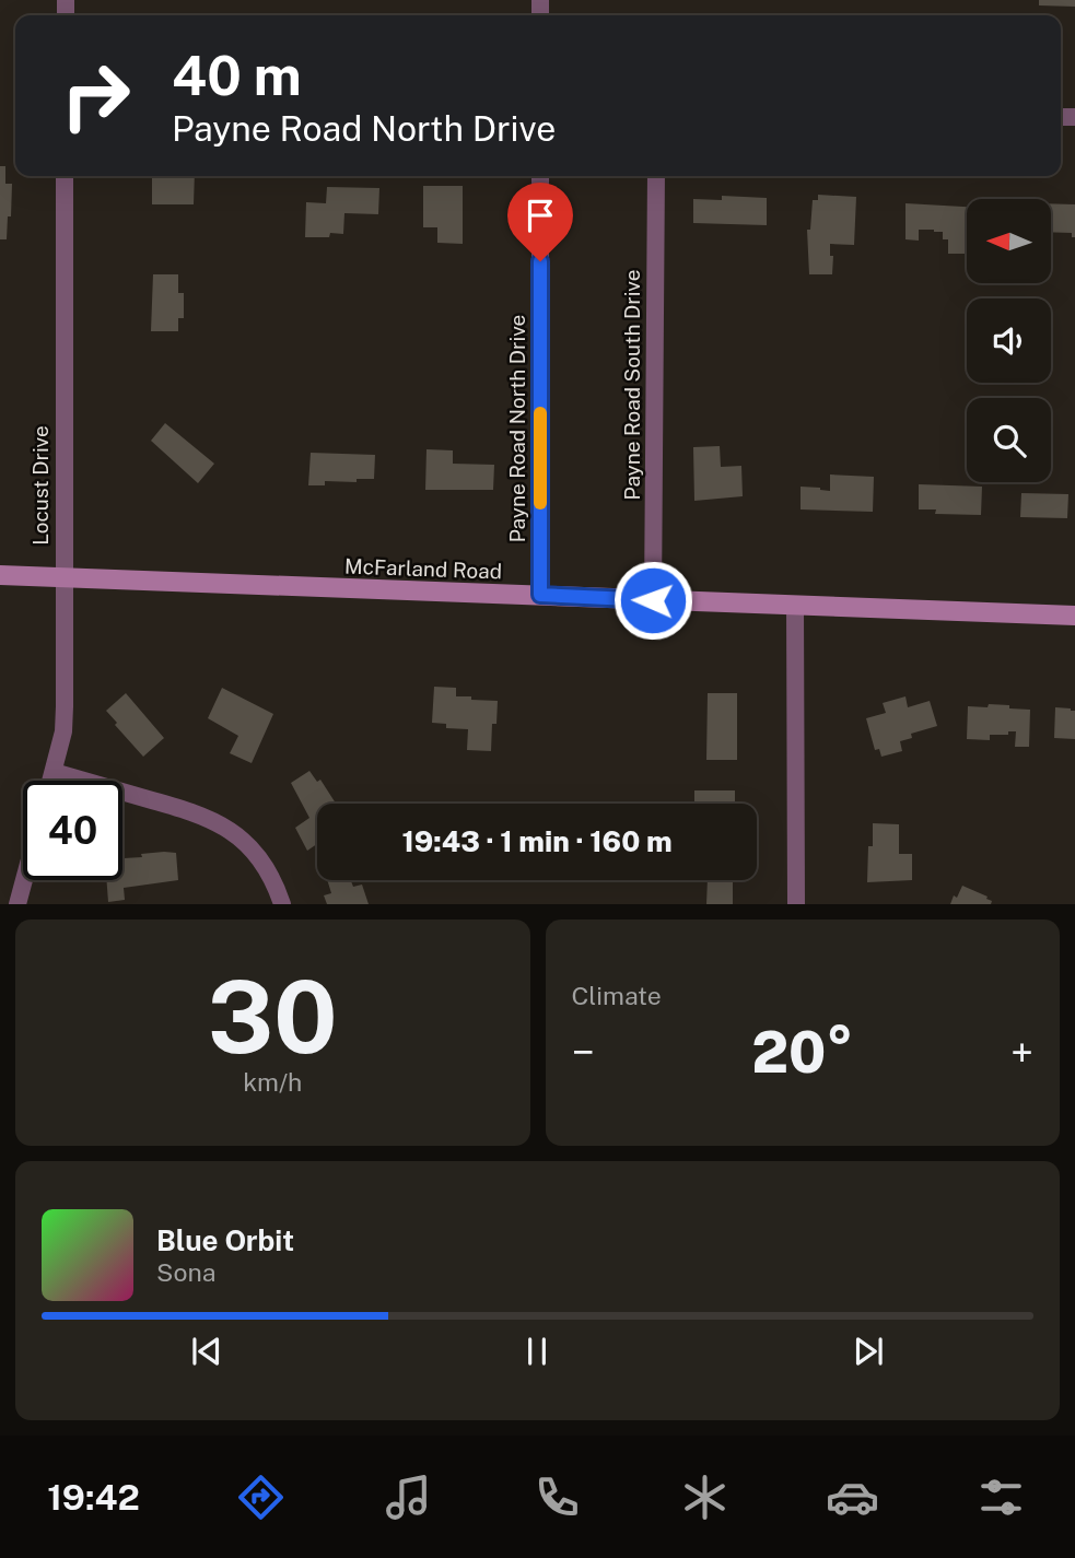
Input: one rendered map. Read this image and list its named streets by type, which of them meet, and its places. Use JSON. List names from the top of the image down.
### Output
{
  "streets": {
    "street": [
      "Payne Road South Drive",
      "Payne Road North Drive",
      "Locust Drive",
      "McFarland Road"
    ]
  },
  "crossings": [
    ["Payne Road South Drive", "McFarland Road"],
    ["Payne Road North Drive", "McFarland Road"],
    ["Locust Drive", "McFarland Road"]
  ],
  "north": "left",
  "page": {
    "turn": ["40 m", "Payne Road North Drive"],
    "limit": "40",
    "trip": "19:43 · 1 min · 160 m",
    "tile": [
      ["30", "km/h"],
      "Climate"
    ],
    "heat": ["−", "20°", "+"],
    "song": ["Blue Orbit", "Sona"],
    "tabs": "19:42"
  }
}
